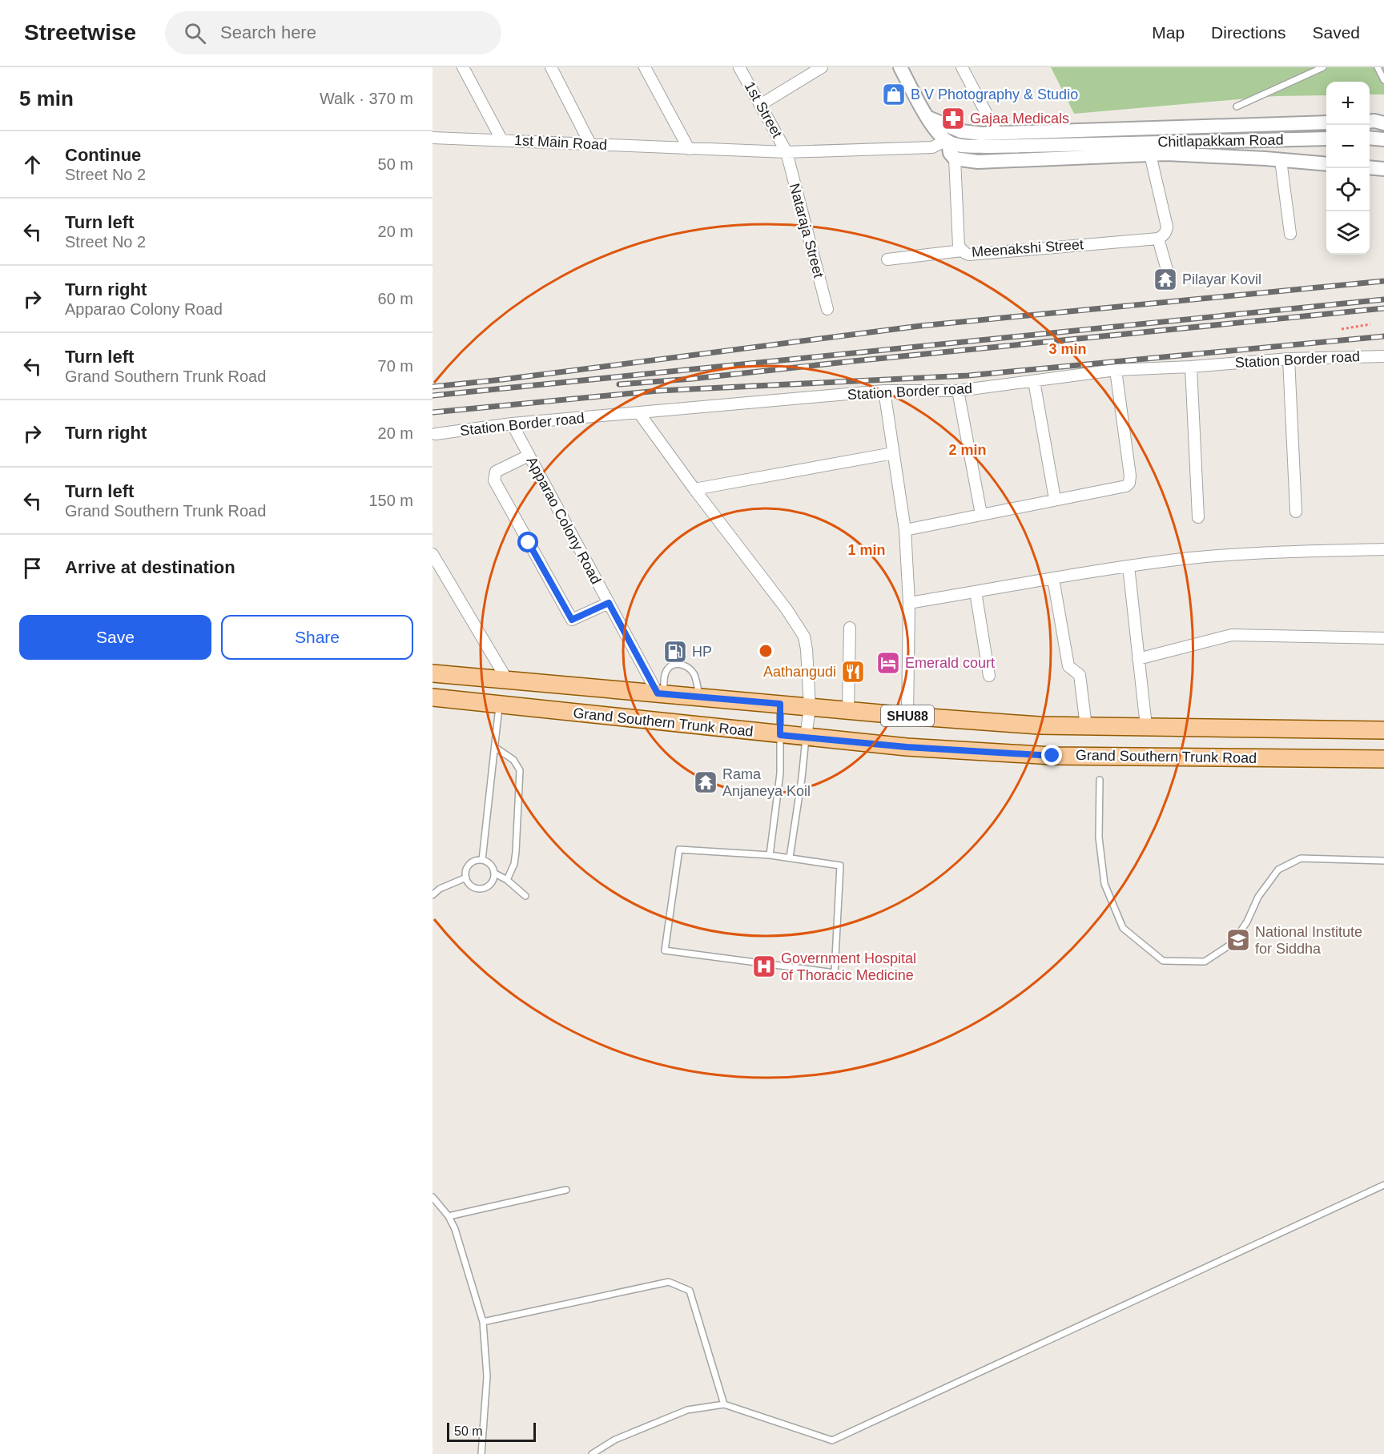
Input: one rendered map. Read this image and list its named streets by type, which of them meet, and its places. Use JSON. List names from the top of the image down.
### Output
{
  "streets": {
    "main road": ["SHU88", "Grand Southern Trunk Road"],
    "street": [
      "1st Street",
      "Chitlapakkam Road",
      "1st Main Road",
      "Nataraja Street",
      "Meenakshi Street",
      "Station Border road",
      "Apparao Colony Road"
    ]
  },
  "crossings": [
    ["1st Street", "1st Main Road"],
    ["1st Street", "Nataraja Street"],
    ["Chitlapakkam Road", "1st Main Road"],
    ["1st Main Road", "Nataraja Street"],
    ["Station Border road", "Apparao Colony Road"],
    ["Apparao Colony Road", "Grand Southern Trunk Road"]
  ],
  "places": {
    "shop": ["B V Photography & Studio"],
    "pharmacy": ["Gajaa Medicals"],
    "temple": ["Pilayar Kovil", "Rama Anjaneya Koil"],
    "fuel station": ["HP"],
    "hotel": ["Emerald court"],
    "restaurant": ["Aathangudi"],
    "school or university": ["National Institute for Siddha"],
    "hospital": ["Government Hospital of Thoracic Medicine"]
  },
  "scale_bar": "50 m",
  "page": {
    "header": "Streetwise",
    "search": "Search here",
    "nav": ["Map", "Directions", "Saved"],
    "heading": ["5 min", "Walk · 370 m"],
    "map_buttons": ["+", "−"],
    "list": [
      ["Continue", "Street No 2", "50 m"],
      ["Turn left", "Street No 2", "20 m"],
      ["Turn right", "Apparao Colony Road", "60 m"],
      ["Turn left", "Grand Southern Trunk Road", "70 m"],
      ["Turn right", "20 m"],
      ["Turn left", "Grand Southern Trunk Road", "150 m"],
      "Arrive at destination"
    ],
    "buttons": ["Save", "Share"],
    "scale": "50 m"
  },
  "rings": ["3 min", "2 min", "1 min"]
}
